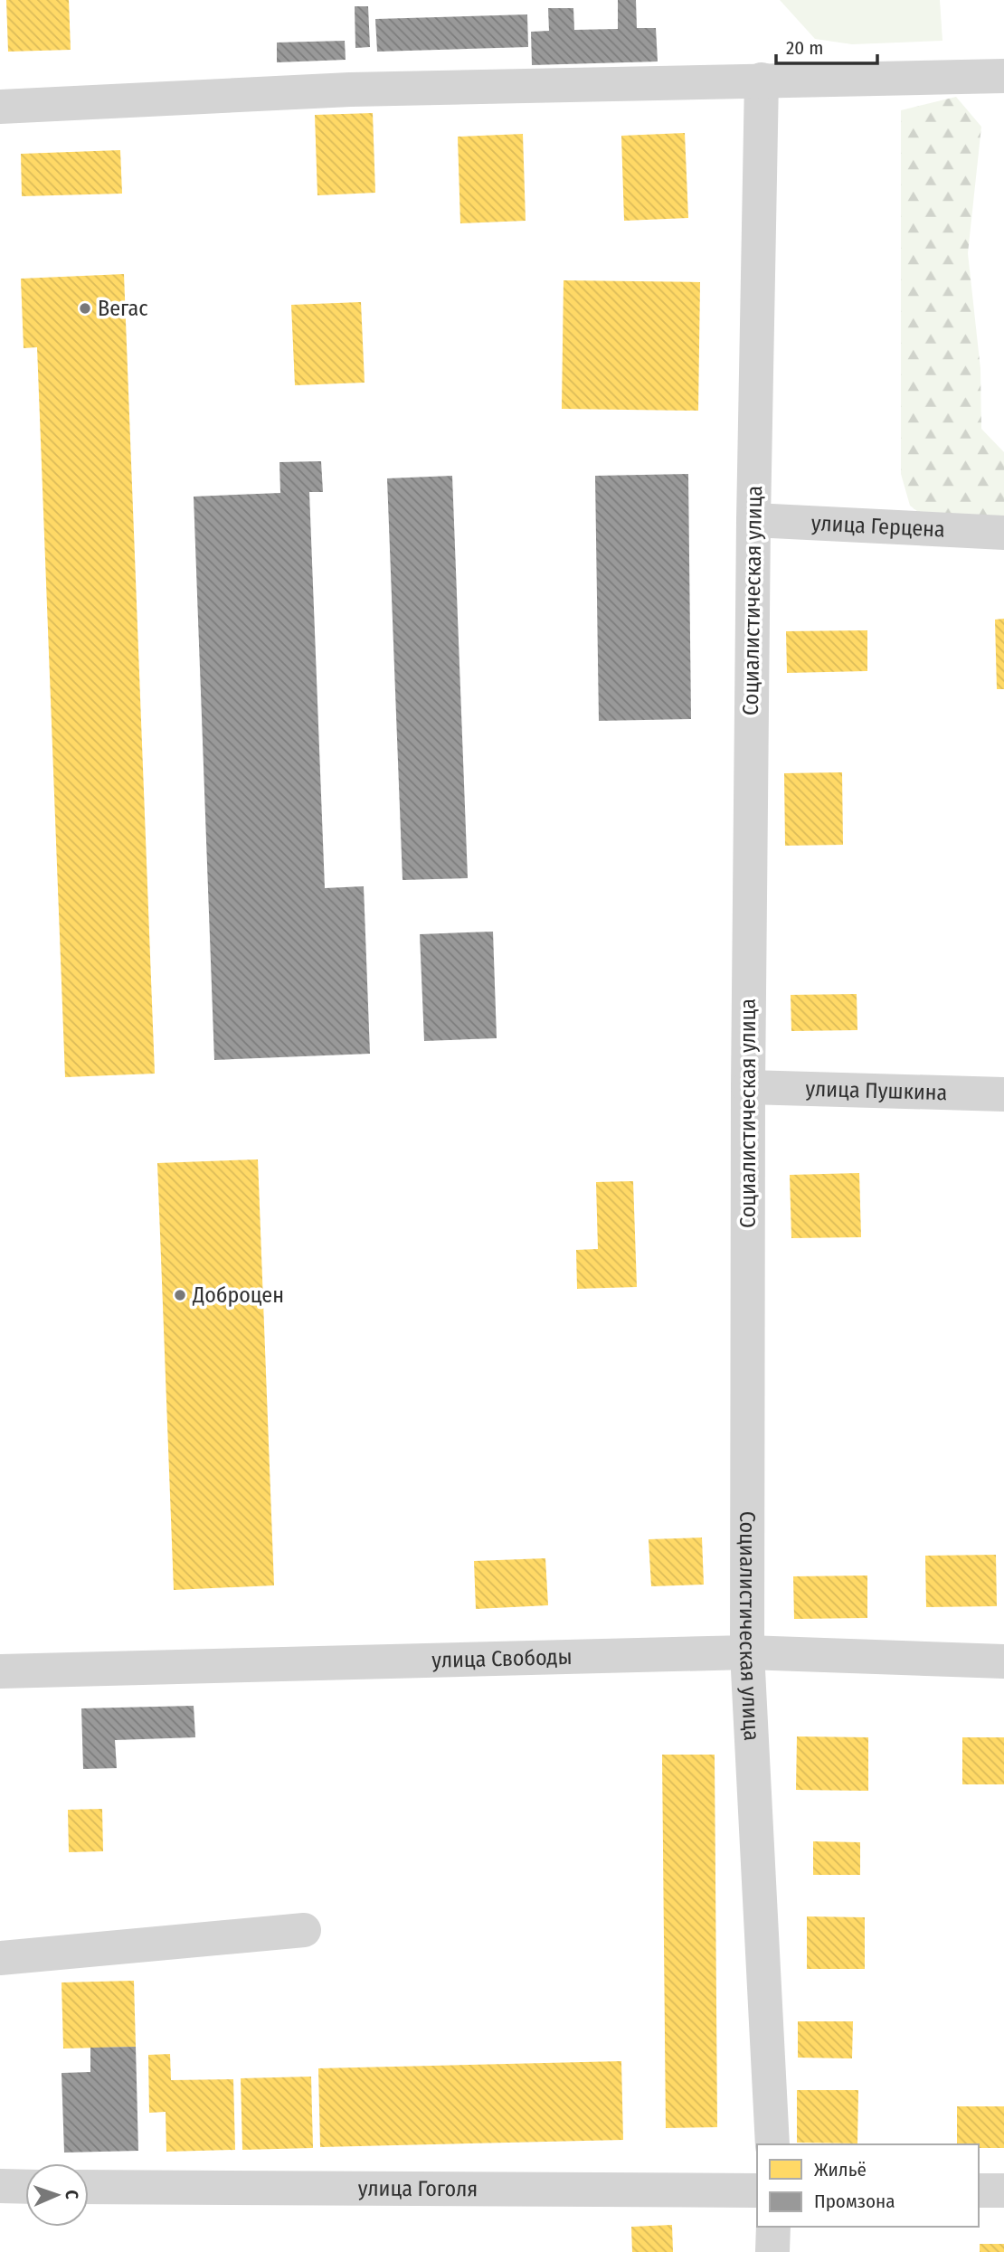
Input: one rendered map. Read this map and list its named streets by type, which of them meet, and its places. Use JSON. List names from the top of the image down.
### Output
{
  "streets": {
    "street": [
      "улица Герцена",
      "Социалистическая улица",
      "улица Пушкина",
      "улица Свободы",
      "улица Гоголя"
    ]
  },
  "crossings": [
    ["улица Герцена", "Социалистическая улица"],
    ["Социалистическая улица", "улица Пушкина"],
    ["Социалистическая улица", "улица Свободы"]
  ],
  "places": ["Вегас", "Доброцен"],
  "legend": ["Жильё", "Промзона"],
  "scale_bar": "20 m",
  "north": "right"
}
